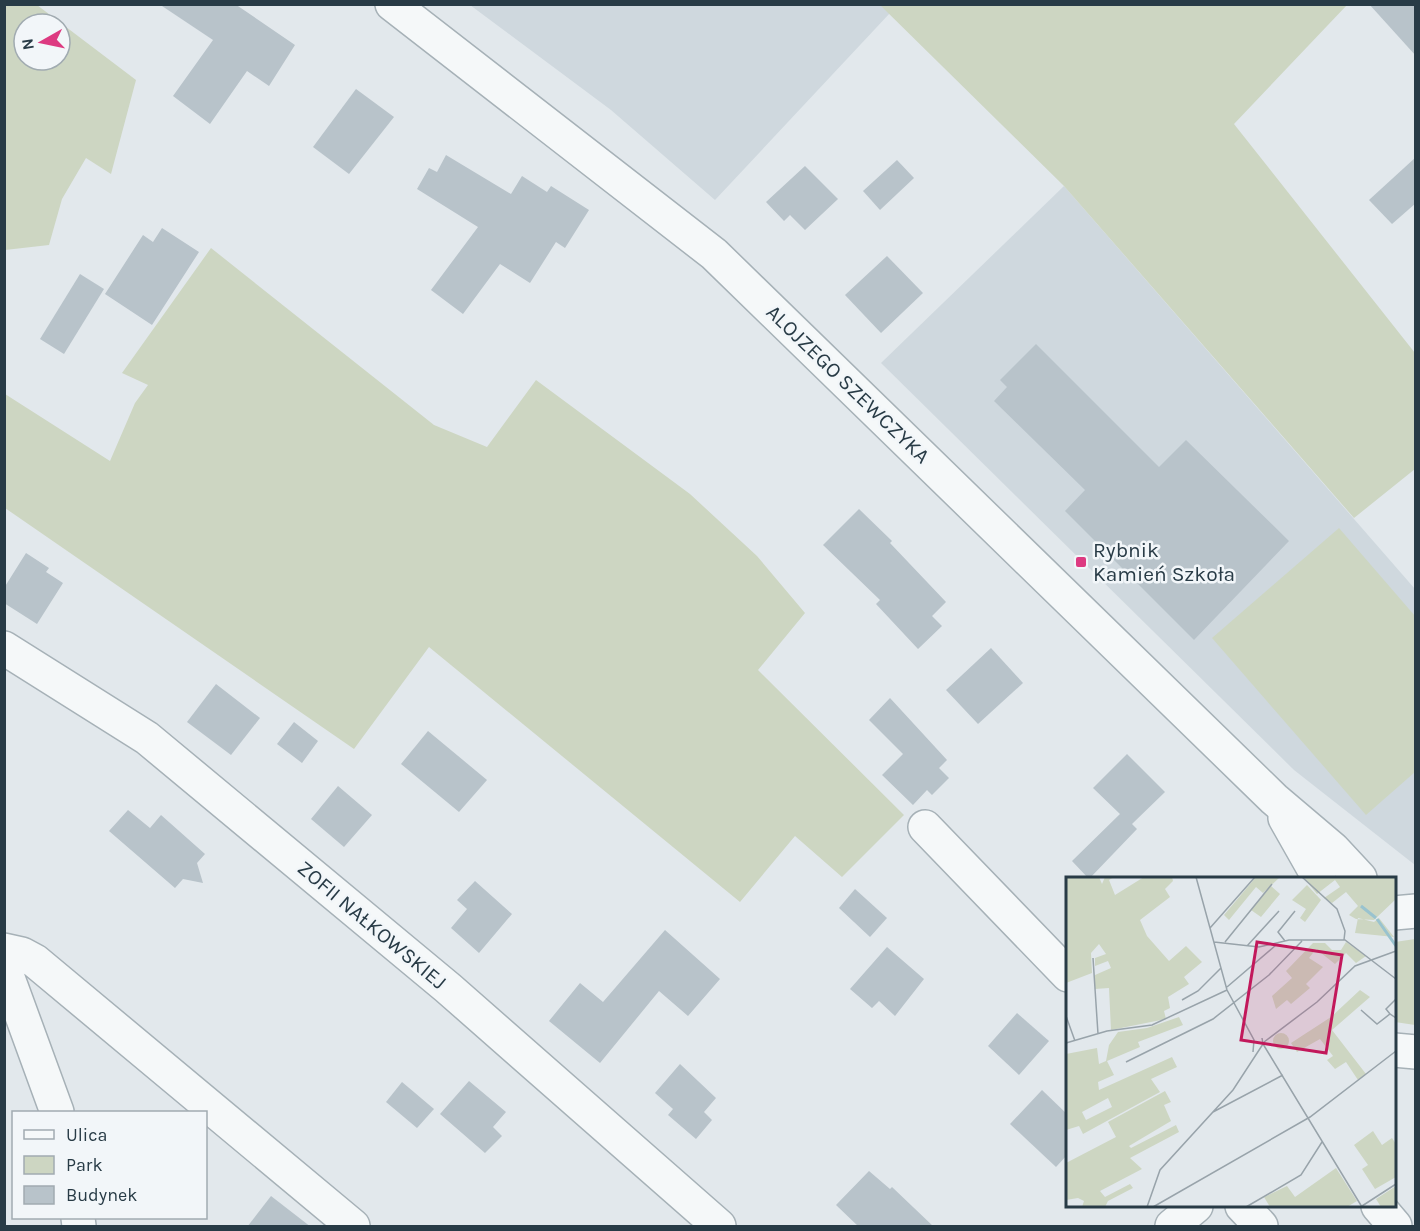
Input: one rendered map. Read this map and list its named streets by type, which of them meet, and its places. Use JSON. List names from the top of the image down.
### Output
{
  "streets": {
    "street": ["ALOJZEGO SZEWCZYKA", "ZOFII NAŁKOWSKIEJ"]
  },
  "places": {
    "transit": ["Rybnik Kamień Szkoła"]
  },
  "legend": ["Ulica", "Park", "Budynek"],
  "north": "left"
}
